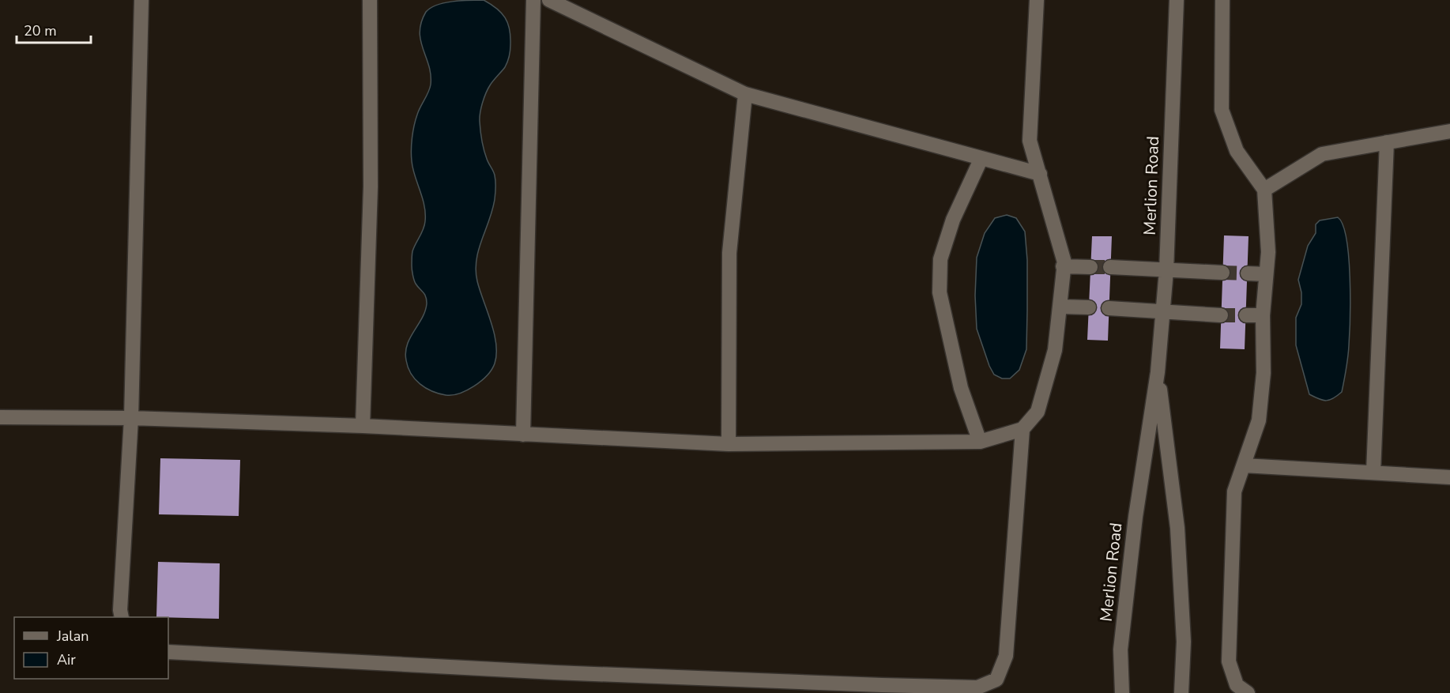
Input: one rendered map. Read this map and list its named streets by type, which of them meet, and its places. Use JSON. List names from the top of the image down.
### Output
{
  "streets": {
    "street": ["Merlion Road"]
  },
  "legend": ["Jalan", "Air"],
  "scale_bar": "20 m"
}
